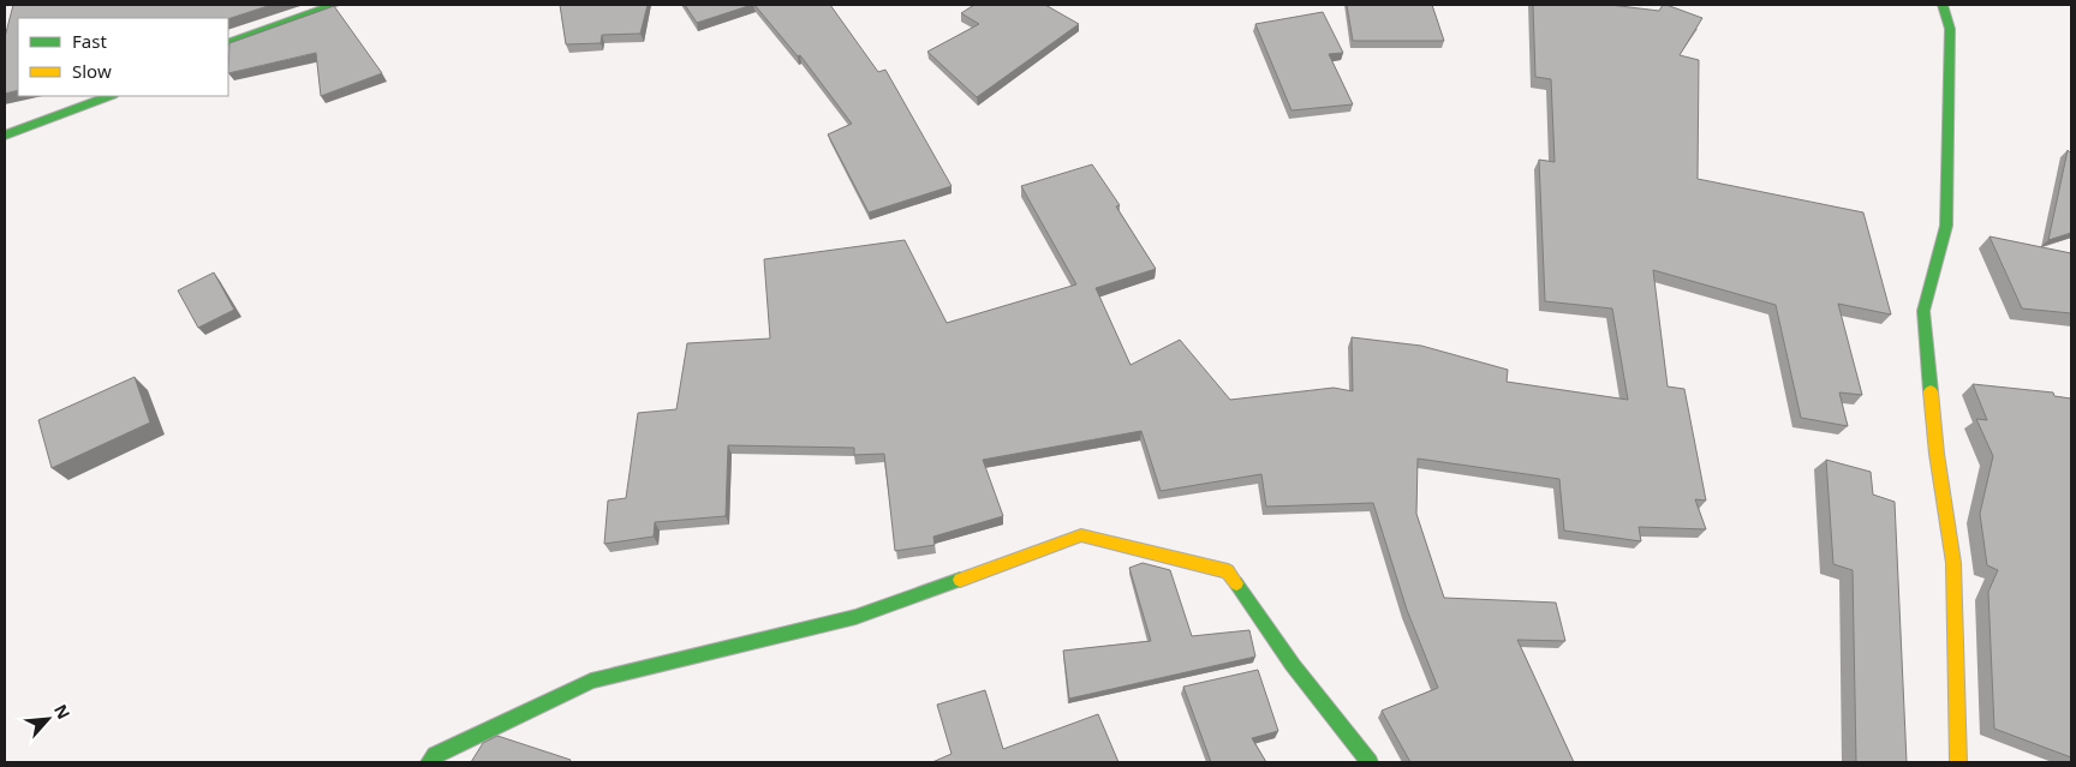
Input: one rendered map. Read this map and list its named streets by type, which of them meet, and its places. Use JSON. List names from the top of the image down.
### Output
{
  "legend": ["Fast", "Slow"],
  "north": "top right"
}
